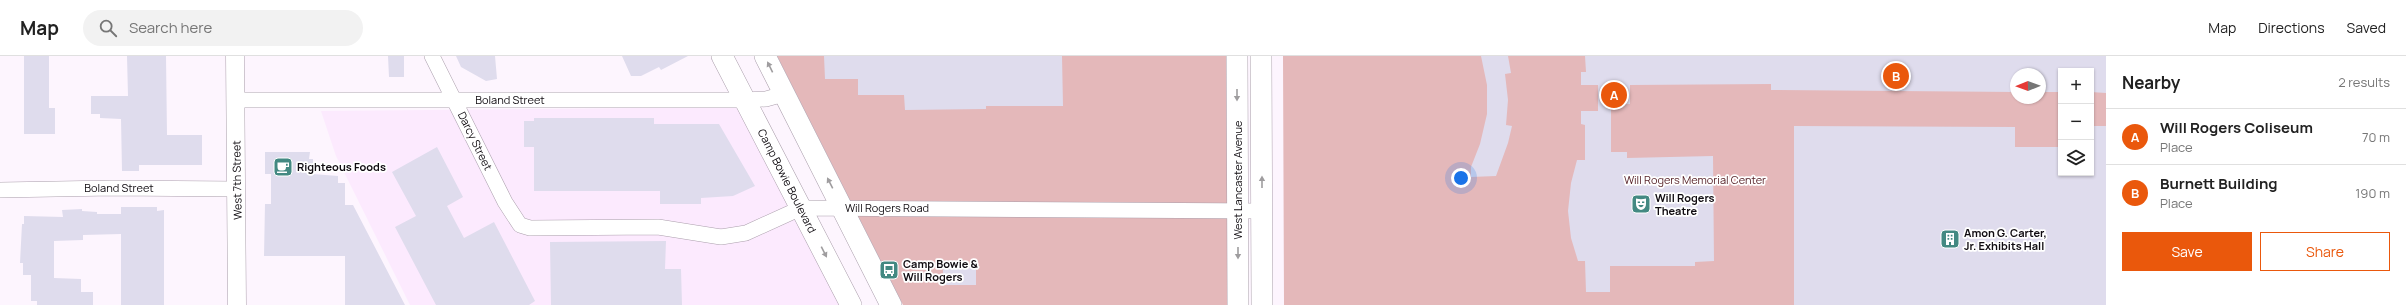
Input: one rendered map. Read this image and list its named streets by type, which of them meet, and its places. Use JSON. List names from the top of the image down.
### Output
{
  "streets": {
    "main road": ["West Lancaster Avenue", "Camp Bowie Boulevard"],
    "street": [
      "Boland Street",
      "Darcy Street",
      "West 7th Street",
      "Will Rogers Road"
    ]
  },
  "crossings": [
    ["Boland Street", "Darcy Street"],
    ["Boland Street", "West 7th Street"],
    ["Boland Street", "Camp Bowie Boulevard"],
    ["Darcy Street", "Will Rogers Road"],
    ["West Lancaster Avenue", "Will Rogers Road"],
    ["Camp Bowie Boulevard", "Will Rogers Road"]
  ],
  "parks": ["Will Rogers Memorial Center"],
  "places": {
    "cafe": ["Righteous Foods"],
    "theatre": ["Will Rogers Theatre"],
    "building": ["Amon G. Carter, Jr. Exhibits Hall"],
    "bus stop": ["Camp Bowie & Will Rogers"]
  },
  "north": "left",
  "page": {
    "header": "Map",
    "search": "Search here",
    "nav": ["Map", "Directions", "Saved"],
    "heading": ["Nearby", "2 results"],
    "pins": ["B", "A"],
    "map_buttons": ["+", "−"],
    "list": [
      {
        "mark": "A",
        "name": "Will Rogers Coliseum",
        "note": "Place",
        "value": "70 m"
      },
      {
        "mark": "B",
        "name": "Burnett Building",
        "note": "Place",
        "value": "190 m"
      }
    ],
    "buttons": ["Save", "Share"]
  }
}
